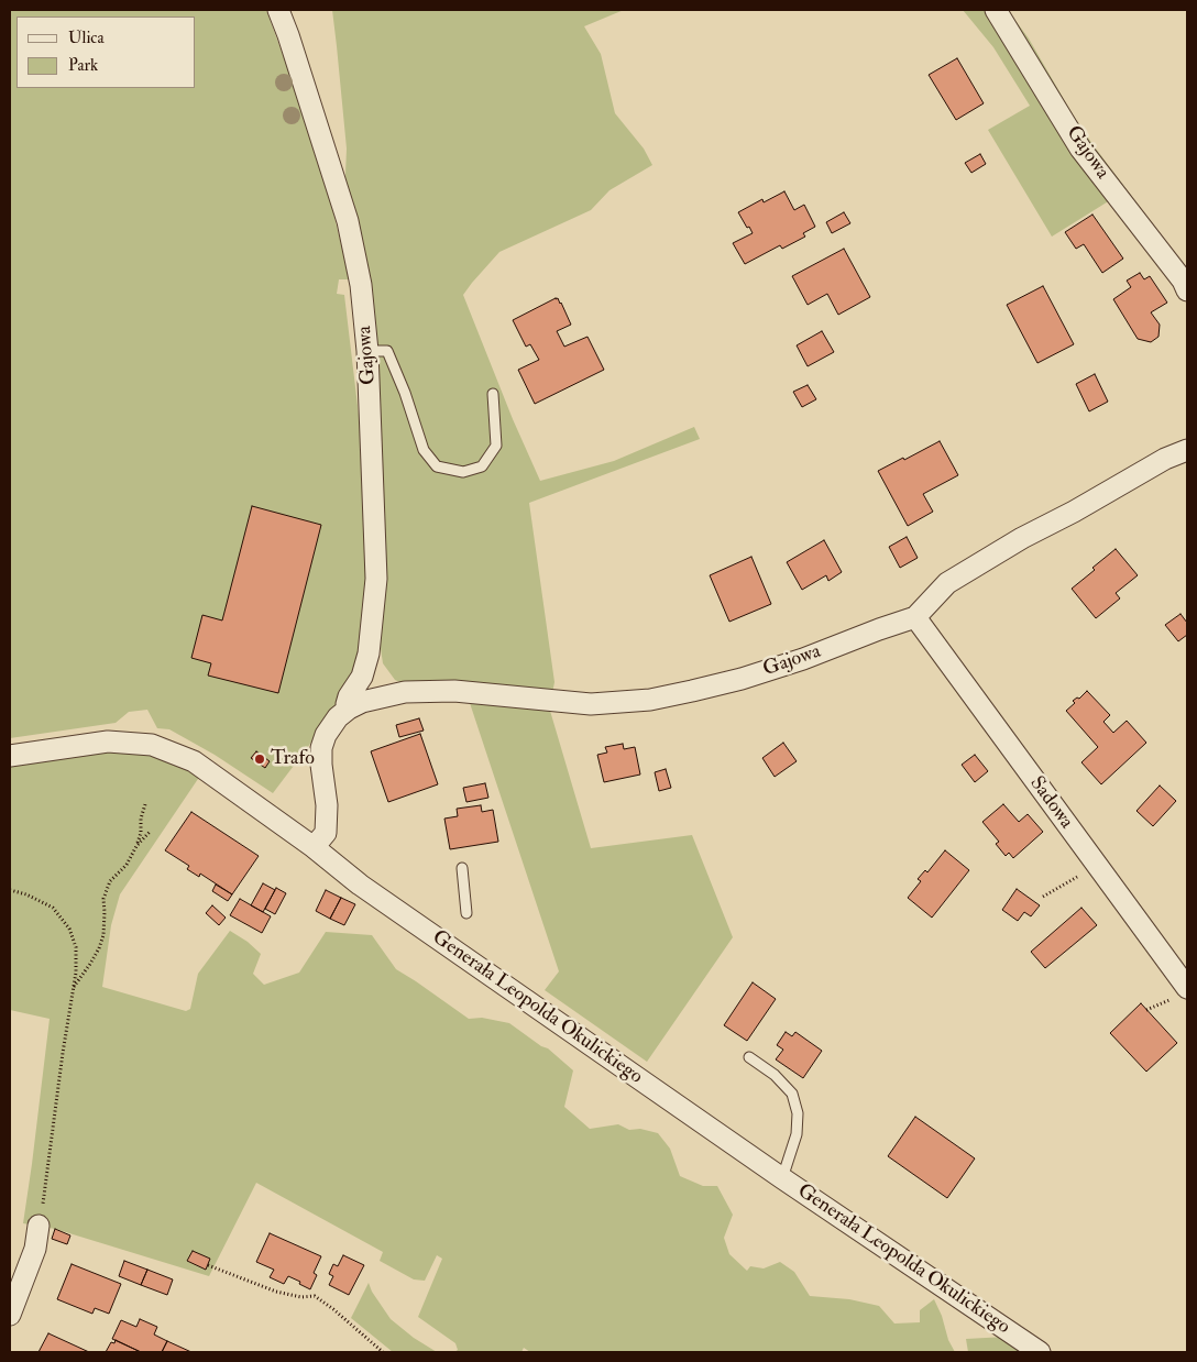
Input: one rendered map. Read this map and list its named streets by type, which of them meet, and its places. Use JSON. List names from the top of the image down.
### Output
{
  "streets": {
    "street": ["Gajowa", "Sadowa", "Generała Leopolda Okulickiego"]
  },
  "crossings": [
    ["Gajowa", "Sadowa"],
    ["Gajowa", "Generała Leopolda Okulickiego"]
  ],
  "places": ["Trafo"],
  "legend": ["Ulica", "Park"]
}
